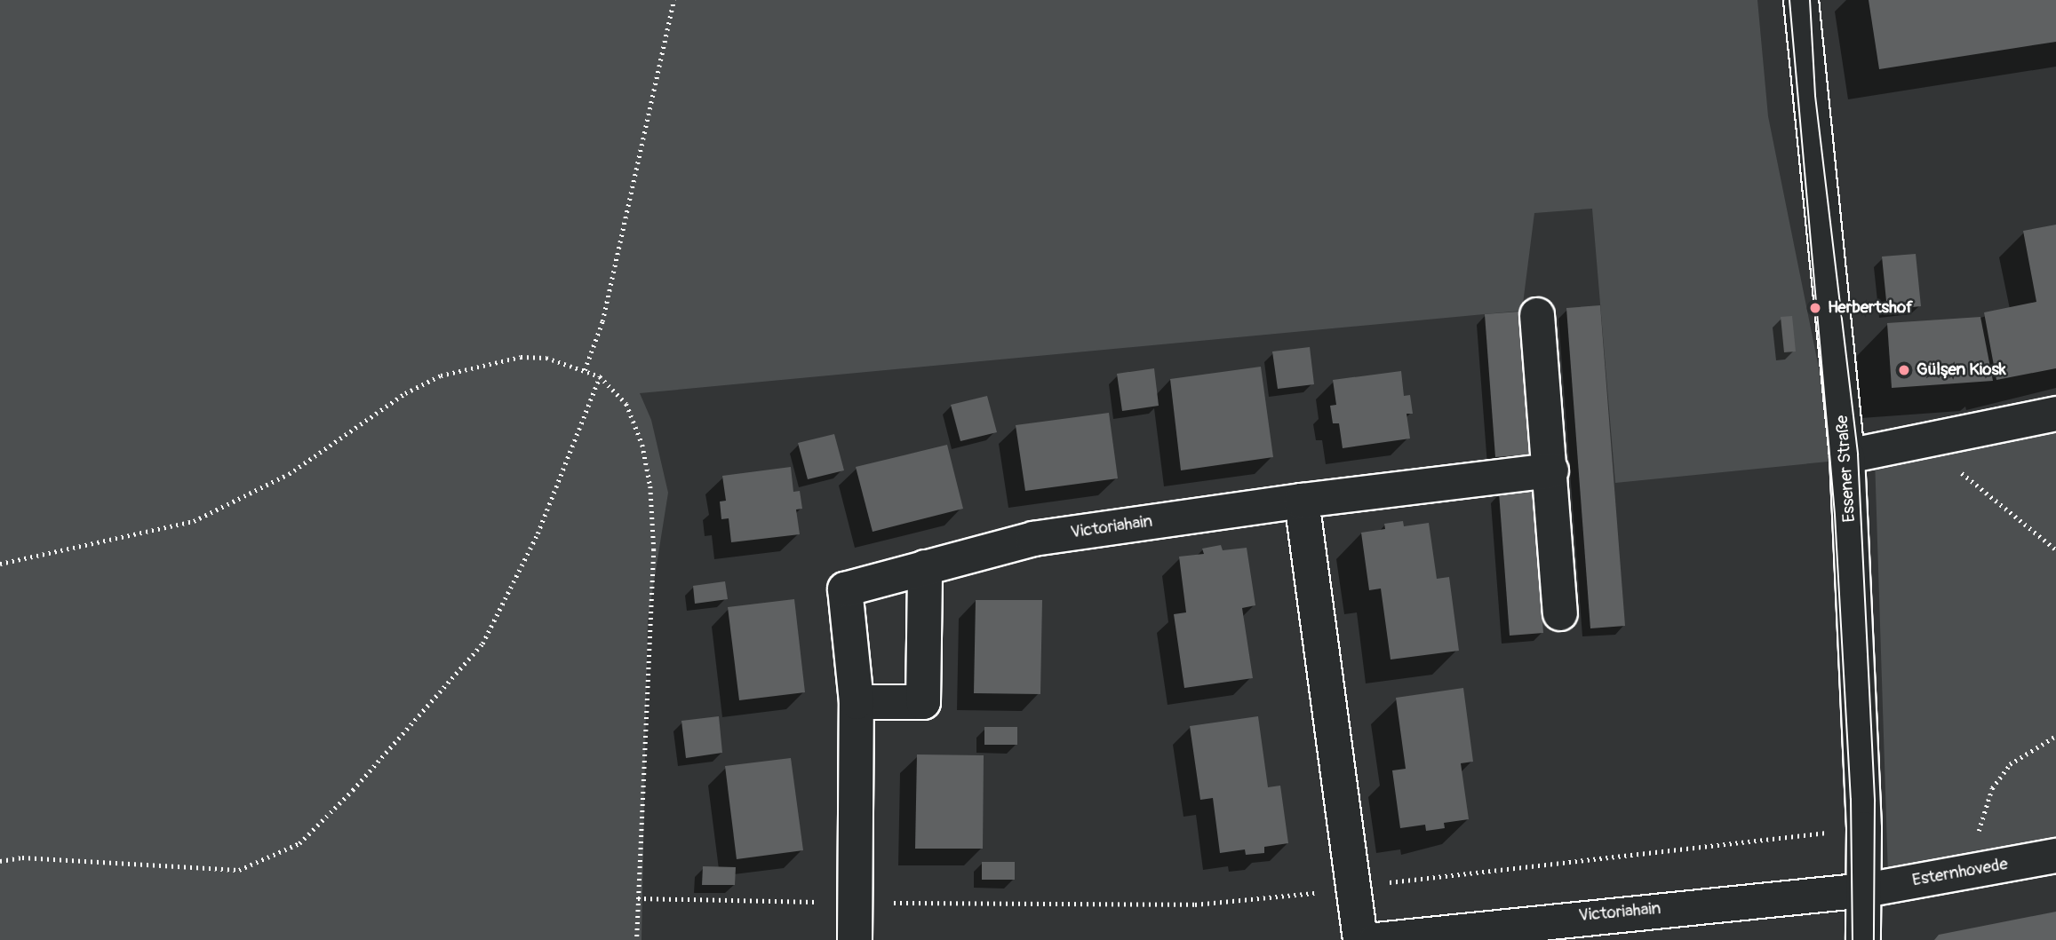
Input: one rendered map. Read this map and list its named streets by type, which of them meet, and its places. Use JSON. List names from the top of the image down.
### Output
{
  "streets": {
    "street": ["Essener Straße", "Victoriahain", "Esternhovede"]
  },
  "crossings": [
    ["Essener Straße", "Victoriahain"],
    ["Essener Straße", "Esternhovede"],
    ["Victoriahain", "Esternhovede"]
  ],
  "places": ["Herbertshof", "Gülşen Kiosk"]
}
